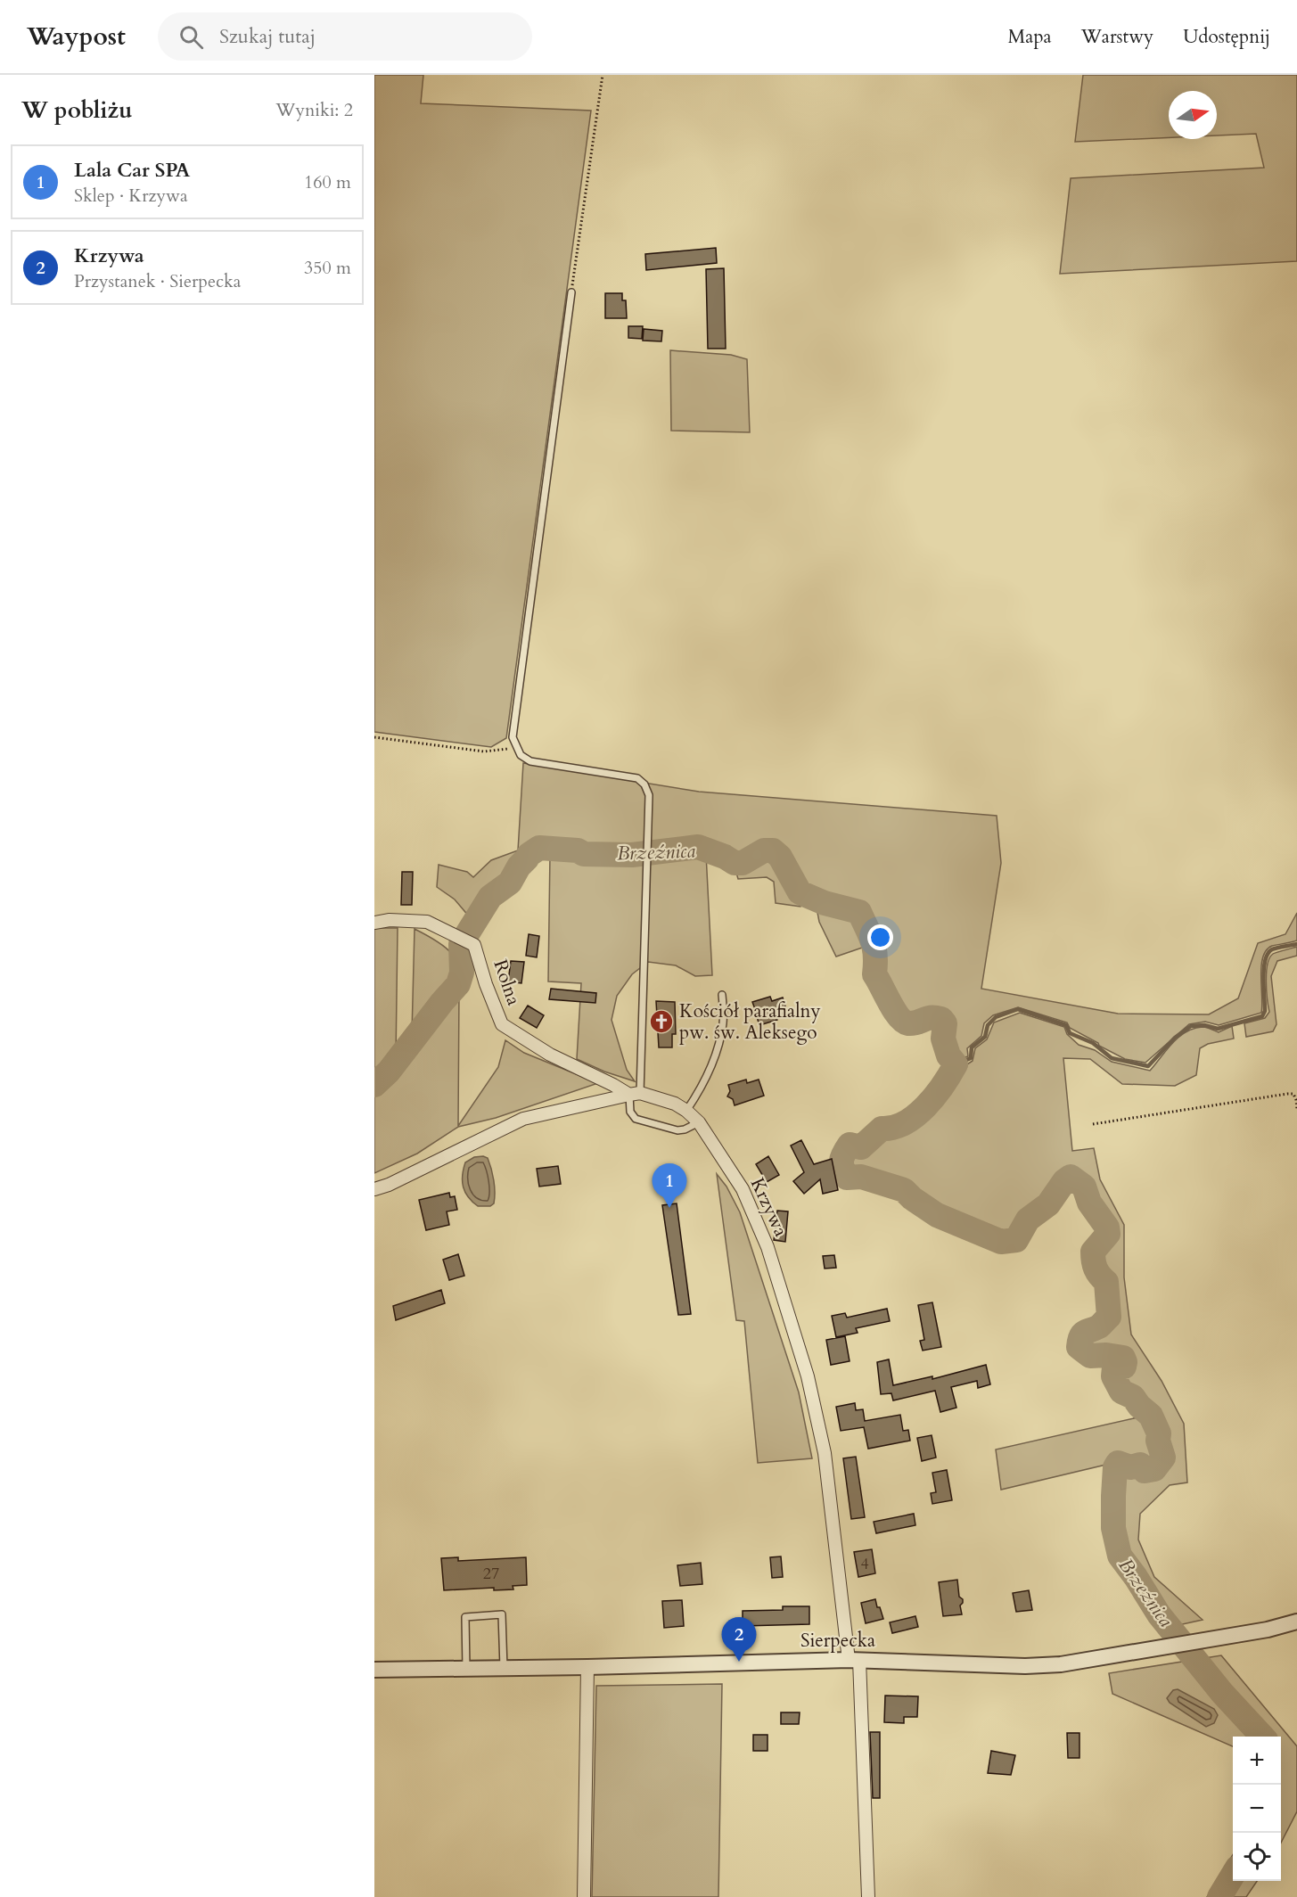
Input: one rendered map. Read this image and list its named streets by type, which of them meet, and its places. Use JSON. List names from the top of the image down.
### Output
{
  "streets": {
    "street": ["Rolna", "Krzywa", "Sierpecka"]
  },
  "crossings": [
    ["Rolna", "Krzywa"],
    ["Krzywa", "Sierpecka"]
  ],
  "water": ["Brzeźnica"],
  "places": {
    "church": ["Kościół parafialny pw. św. Aleksego"]
  },
  "house_numbers": ["4", "27"],
  "north": "right",
  "page": {
    "header": "Waypost",
    "search": "Szukaj tutaj",
    "nav": ["Mapa", "Warstwy", "Udostępnij"],
    "heading": ["W pobliżu", "Wyniki: 2"],
    "list": [
      {
        "mark": "1",
        "name": "Lala Car SPA",
        "note": "Sklep · Krzywa",
        "value": "160 m"
      },
      {
        "mark": "2",
        "name": "Krzywa",
        "note": "Przystanek · Sierpecka",
        "value": "350 m"
      }
    ],
    "pins": ["1", "2"],
    "map_buttons": ["+", "−"]
  }
}
